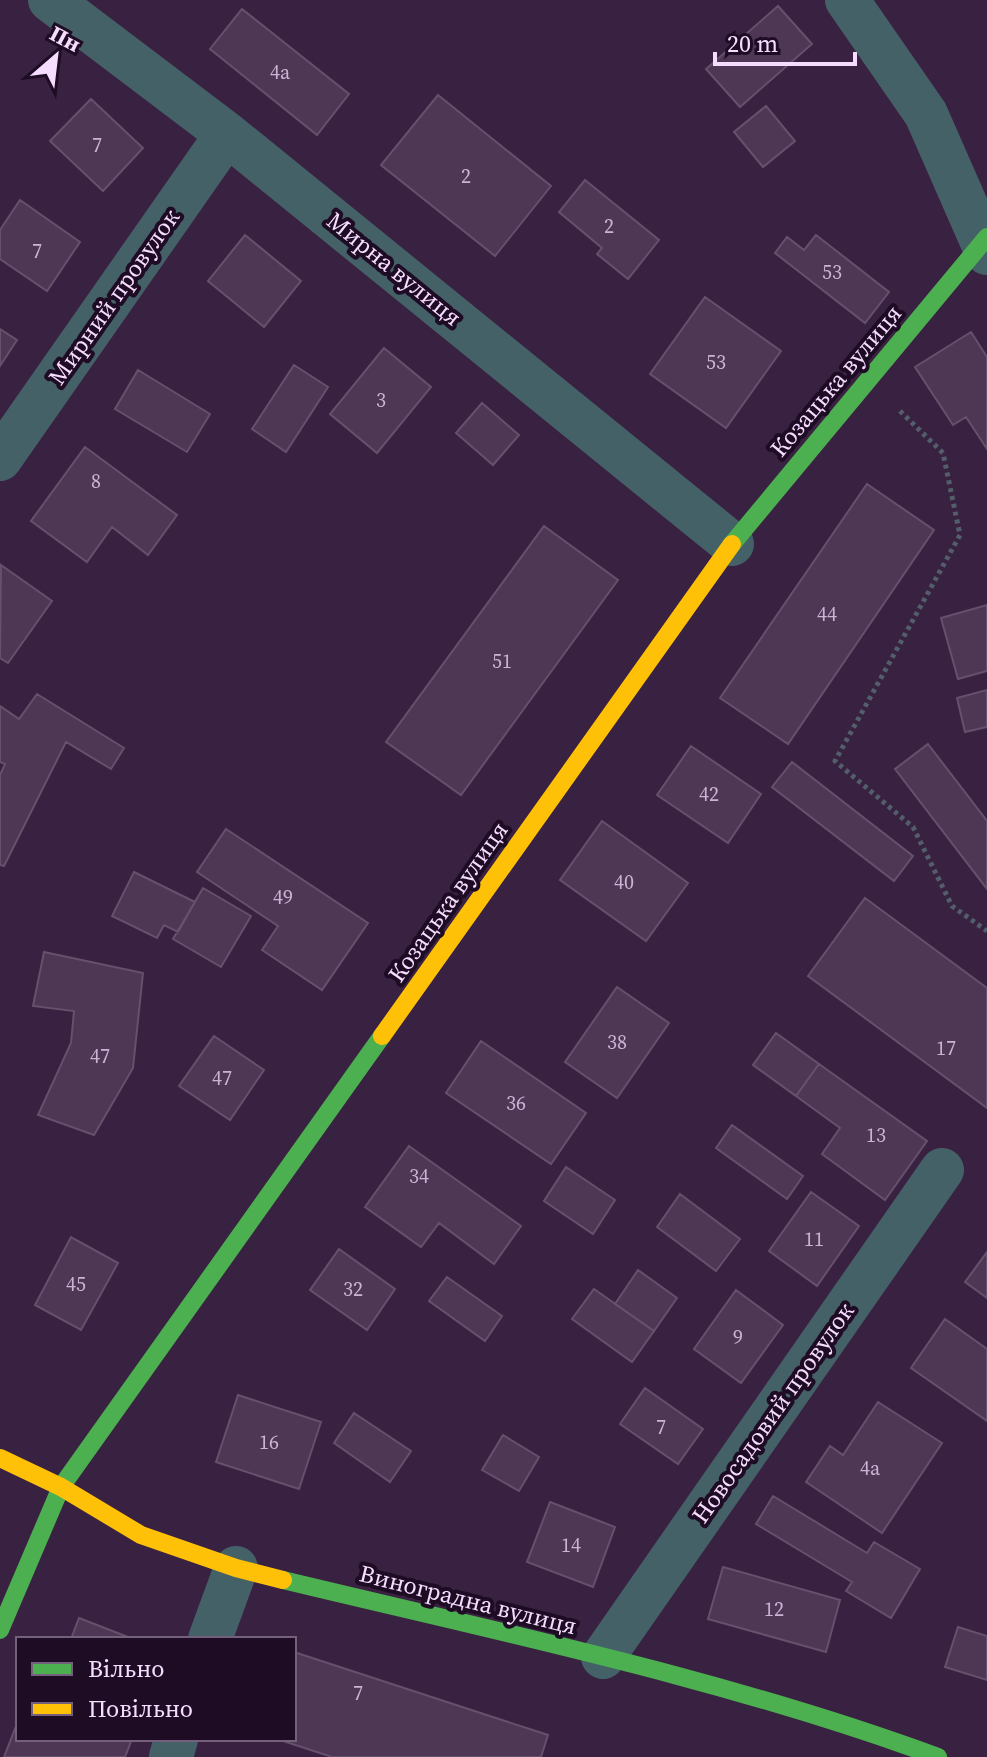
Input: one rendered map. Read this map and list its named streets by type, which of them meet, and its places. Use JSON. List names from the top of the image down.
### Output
{
  "streets": {
    "street": [
      "Мирна вулиця",
      "Мирний провулок",
      "Козацька вулиця",
      "Новосадовий провулок",
      "Виноградна вулиця"
    ]
  },
  "crossings": [
    ["Мирна вулиця", "Мирний провулок"],
    ["Мирна вулиця", "Козацька вулиця"],
    ["Козацька вулиця", "Виноградна вулиця"],
    ["Новосадовий провулок", "Виноградна вулиця"]
  ],
  "house_numbers": [
    "4а",
    "7",
    "2",
    "2",
    "7",
    "53",
    "53",
    "3",
    "8",
    "44",
    "51",
    "42",
    "40",
    "49",
    "38",
    "17",
    "47",
    "47",
    "36",
    "13",
    "34",
    "11",
    "45",
    "32",
    "9",
    "7",
    "16",
    "4а",
    "14",
    "12",
    "7"
  ],
  "legend": ["Вільно", "Повільно"],
  "scale_bar": "20 m",
  "north": "top right"
}
